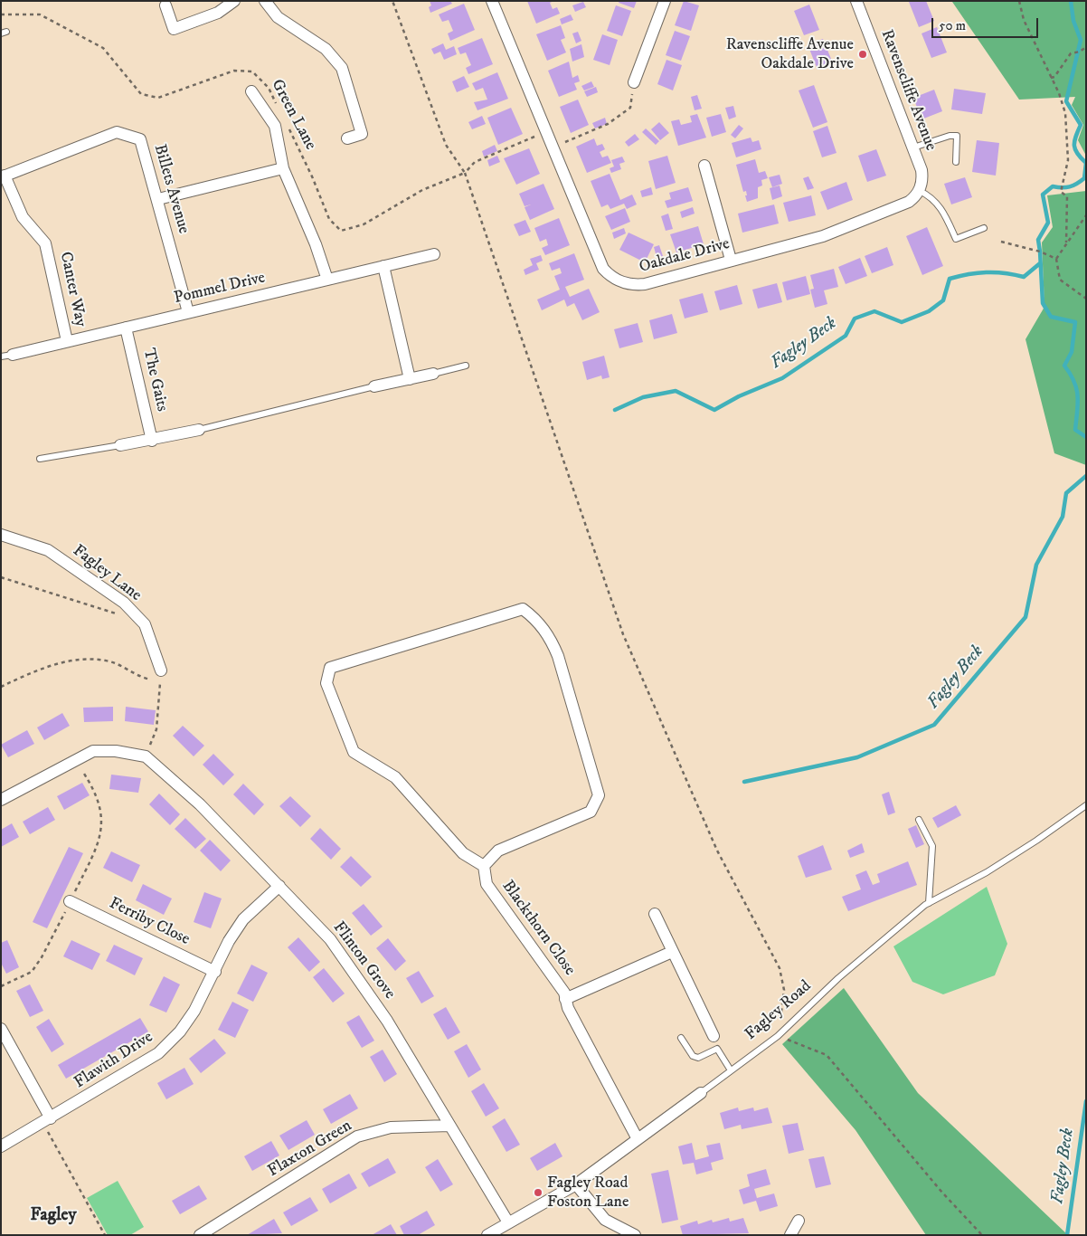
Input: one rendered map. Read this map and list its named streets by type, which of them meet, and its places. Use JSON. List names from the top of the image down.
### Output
{
  "streets": {
    "street": [
      "Ravenscliffe Avenue",
      "Billets Avenue",
      "Oakdale Drive",
      "Pommel Drive",
      "Canter Way",
      "The Gaits",
      "Fagley Lane",
      "Ferriby Close",
      "Blackthorn Close",
      "Flinton Grove",
      "Fagley Road",
      "Flawith Drive",
      "Flaxton Green"
    ],
    "path": ["Green Lane"]
  },
  "crossings": [
    ["Ravenscliffe Avenue", "Oakdale Drive"],
    ["Billets Avenue", "Pommel Drive"],
    ["Billets Avenue", "Canter Way"],
    ["Pommel Drive", "Canter Way"],
    ["Pommel Drive", "The Gaits"],
    ["Ferriby Close", "Flawith Drive"],
    ["Blackthorn Close", "Fagley Road"],
    ["Flinton Grove", "Fagley Road"],
    ["Flinton Grove", "Flawith Drive"],
    ["Flinton Grove", "Flaxton Green"]
  ],
  "districts": ["Fagley"],
  "water": ["Fagley Beck"],
  "places": ["Ravenscliffe Avenue Oakdale Drive", "Fagley Road Foston Lane"],
  "scale_bar": "50 m"
}
